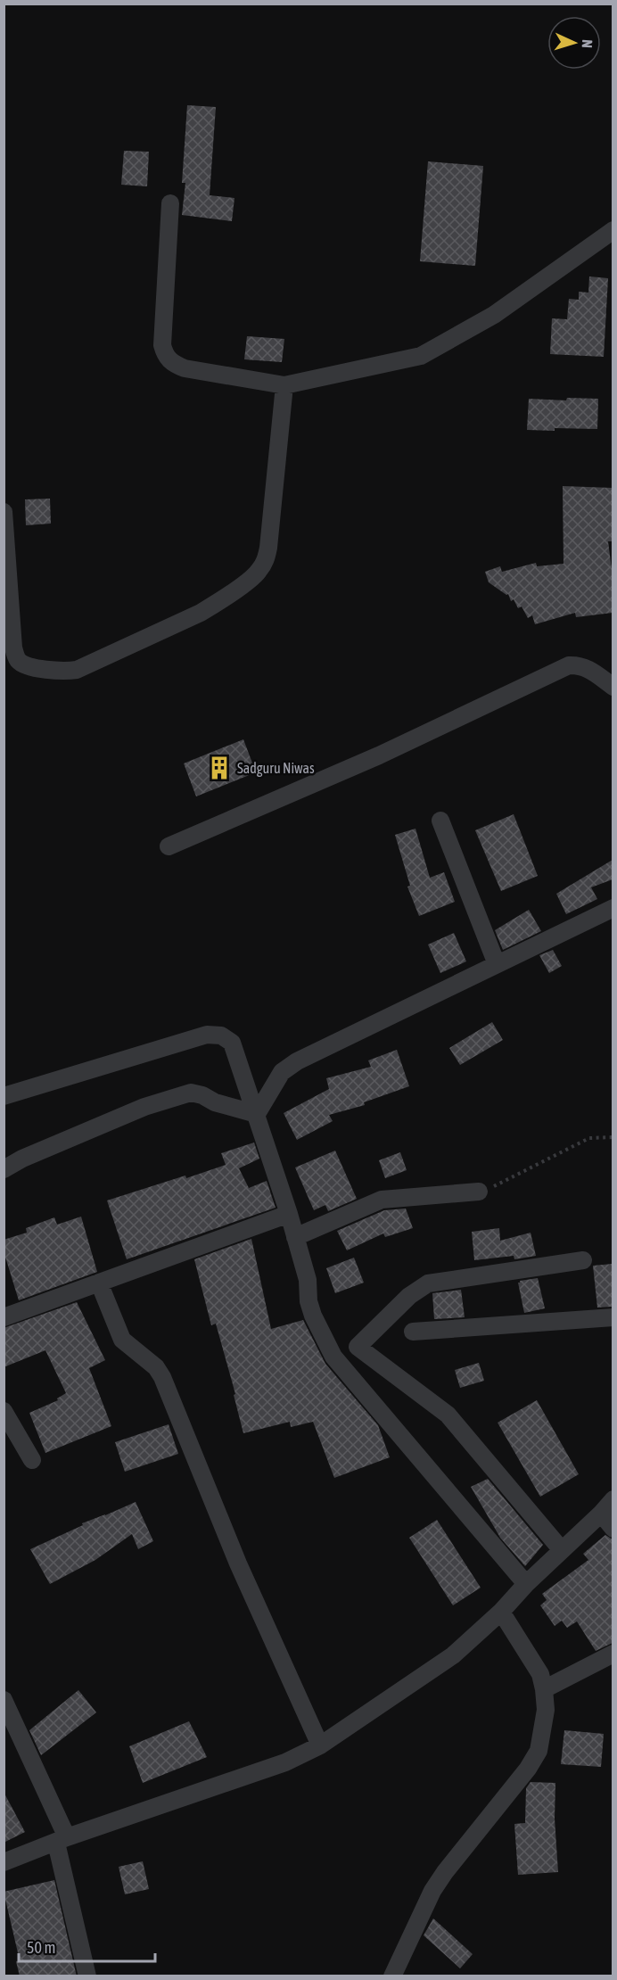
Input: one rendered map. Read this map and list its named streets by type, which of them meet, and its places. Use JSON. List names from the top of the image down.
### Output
{
  "places": {
    "building": ["Sadguru Niwas"]
  },
  "scale_bar": "50 m",
  "north": "right"
}
